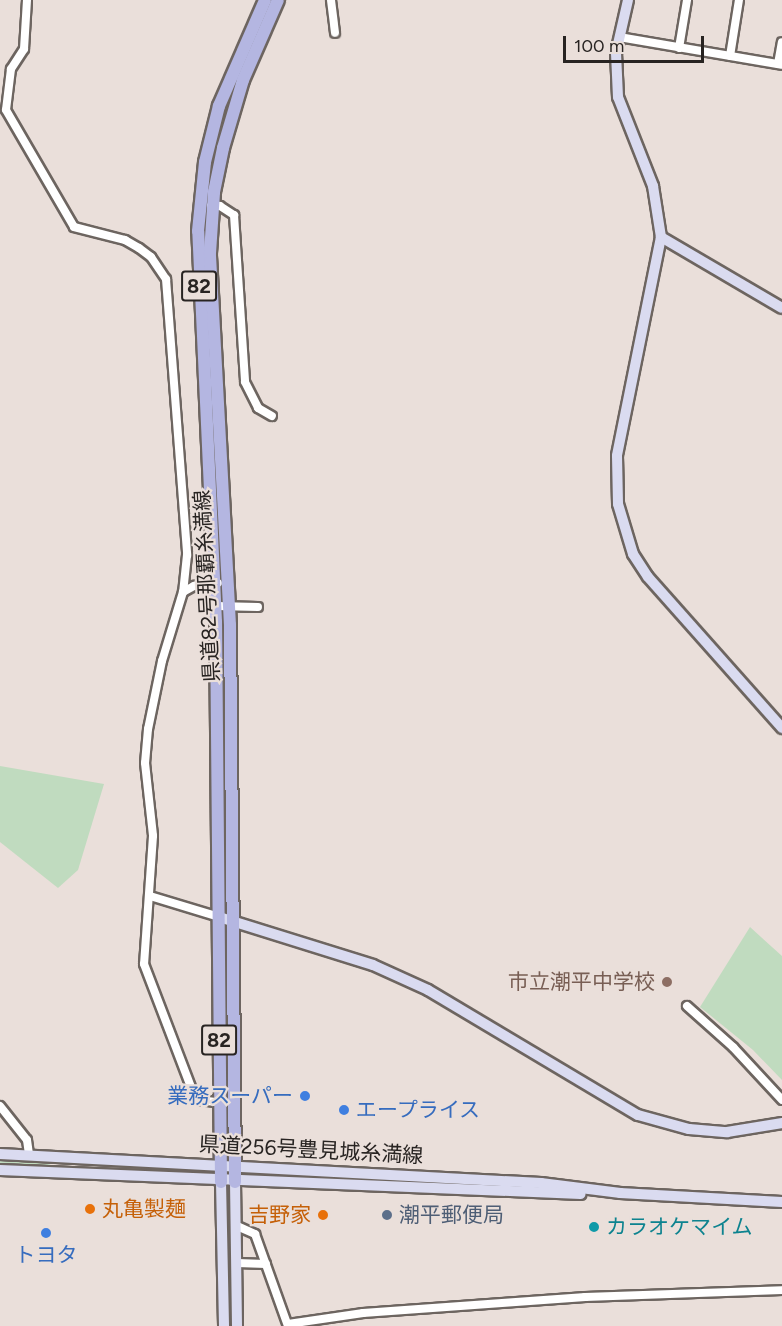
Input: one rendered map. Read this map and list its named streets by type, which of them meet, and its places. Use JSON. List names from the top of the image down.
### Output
{
  "streets": {
    "main road": ["82", "県道82号那覇糸満線"],
    "street": ["県道256号豊見城糸満線"]
  },
  "crossings": [
    ["県道82号那覇糸満線", "県道256号豊見城糸満線"]
  ],
  "places": [
    "市立潮平中学校",
    "業務スーパー",
    "エープライス",
    "丸亀製麺",
    "吉野家",
    "潮平郵便局",
    "カラオケマイム",
    "トヨタ"
  ],
  "scale_bar": "100 m"
}
